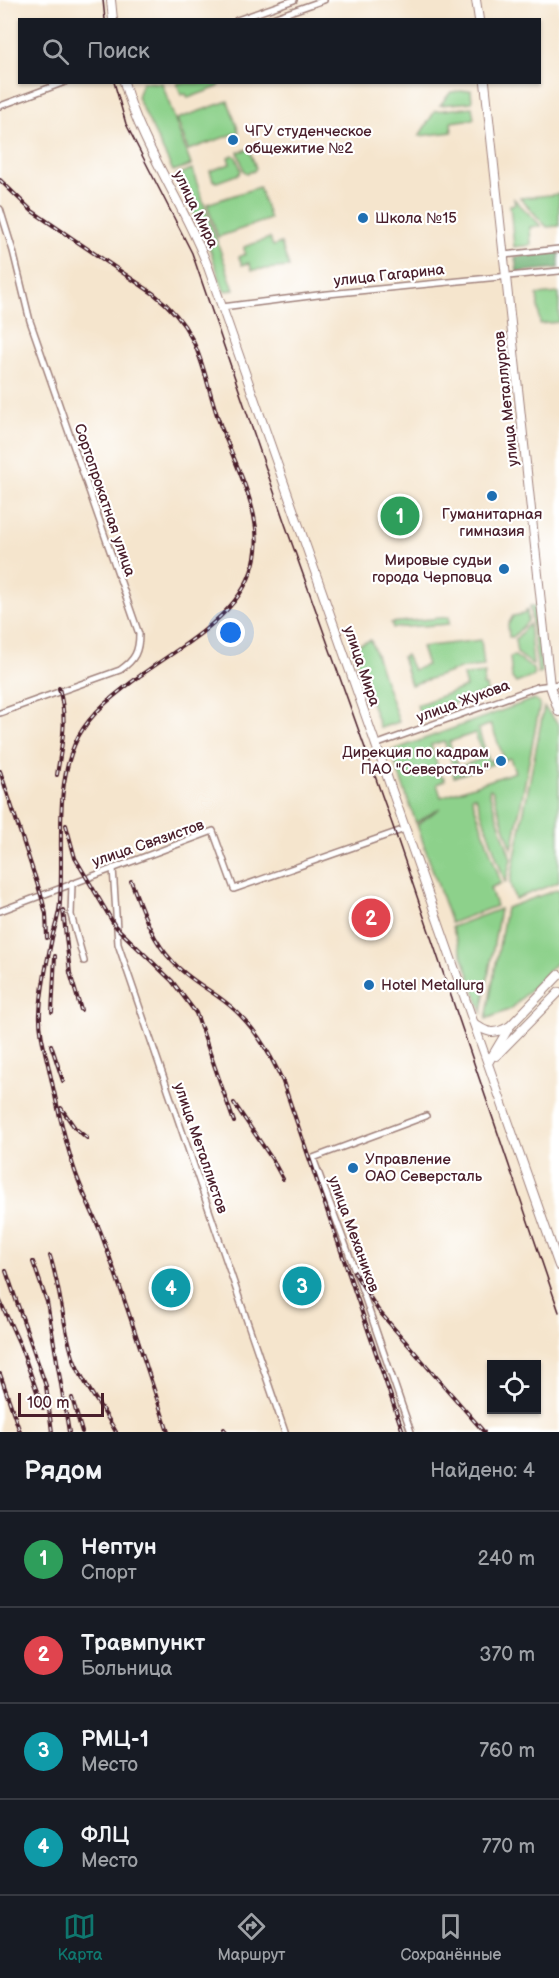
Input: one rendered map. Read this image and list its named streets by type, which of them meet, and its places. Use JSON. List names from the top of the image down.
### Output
{
  "streets": {
    "main road": ["улица Мира", "улица Металлургов"],
    "street": [
      "улица Гагарина",
      "Сортопрокатная улица",
      "улица Жукова",
      "улица Связистов",
      "улица Металлистов",
      "улица Механиков"
    ]
  },
  "crossings": [
    ["улица Мира", "улица Гагарина"],
    ["улица Мира", "улица Жукова"],
    ["улица Мира", "улица Связистов"],
    ["улица Гагарина", "улица Металлургов"],
    ["улица Металлургов", "улица Жукова"],
    ["улица Связистов", "улица Металлистов"]
  ],
  "places": [
    "ЧГУ студенческое общежитие №2",
    "Школа №15",
    "Гуманитарная гимназия",
    "Мировые судьи города Черповца",
    "Дирекция по кадрам ПАО \"Северсталь\"",
    "Hotel Metallurg",
    "Управление OAO Северсталь"
  ],
  "scale_bar": "100 m",
  "page": {
    "search": "Поиск",
    "pins": [
      "1",
      "2",
      "3",
      "4"
    ],
    "scale": "100 m",
    "heading": ["Рядом", "Найдено: 4"],
    "list": [
      {
        "mark": "1",
        "name": "Нептун",
        "note": "Спорт",
        "value": "240 m"
      },
      {
        "mark": "2",
        "name": "Травмпункт",
        "note": "Больница",
        "value": "370 m"
      },
      {
        "mark": "3",
        "name": "РМЦ-1",
        "note": "Место",
        "value": "760 m"
      },
      {
        "mark": "4",
        "name": "ФЛЦ",
        "note": "Место",
        "value": "770 m"
      }
    ],
    "nav": ["Карта", "Маршрут", "Сохранённые"]
  }
}
